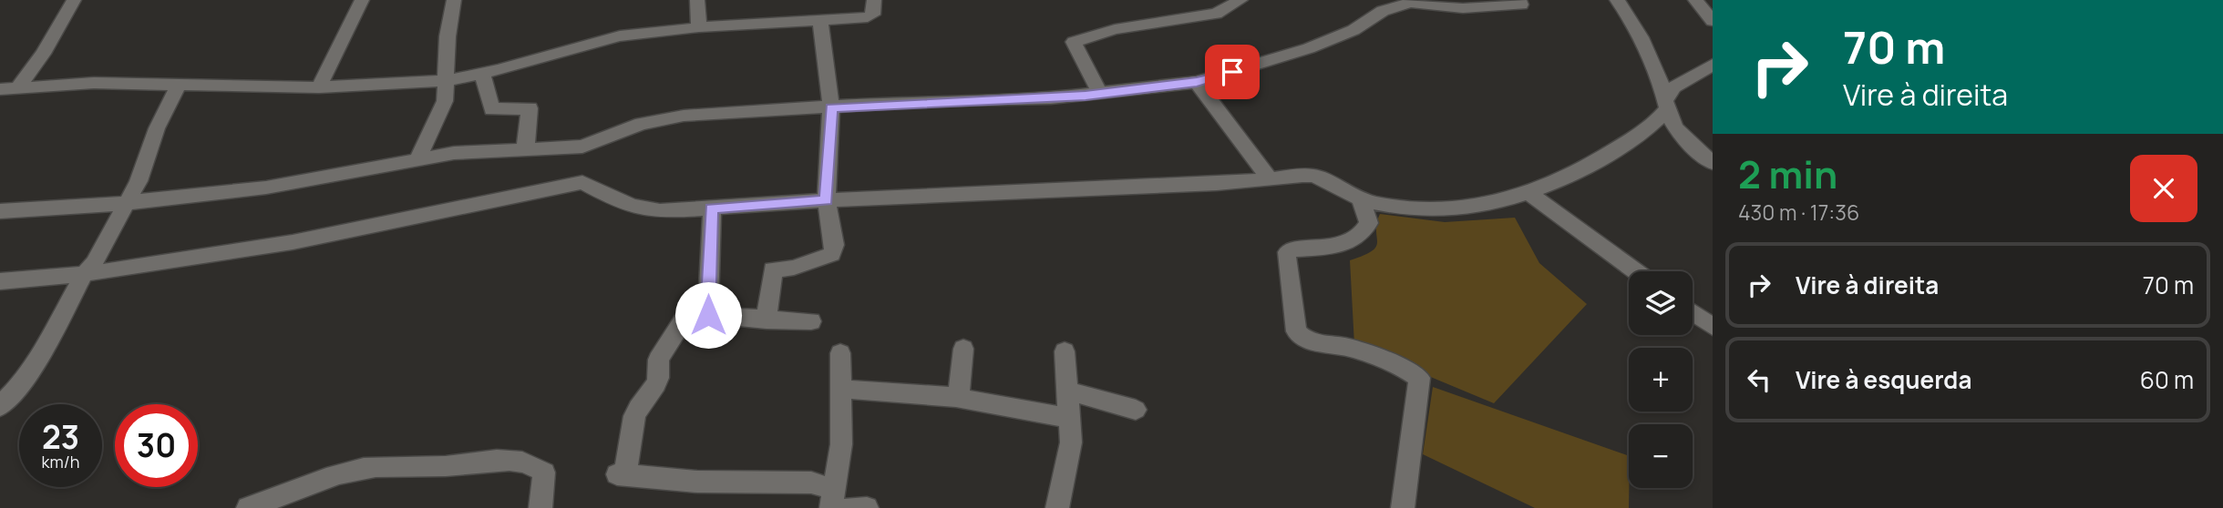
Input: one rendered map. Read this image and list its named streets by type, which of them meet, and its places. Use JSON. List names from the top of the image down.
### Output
{
  "page": {
    "turn": ["70 m", "Vire à direita"],
    "heading": ["2 min", "430 m · 17:36"],
    "list": [
      {
        "name": "Vire à direita",
        "value": "70 m"
      },
      {
        "name": "Vire à esquerda",
        "value": "60 m"
      }
    ],
    "map_buttons": ["+", "−"],
    "speed": "23 km/h",
    "limit": "30"
  }
}
